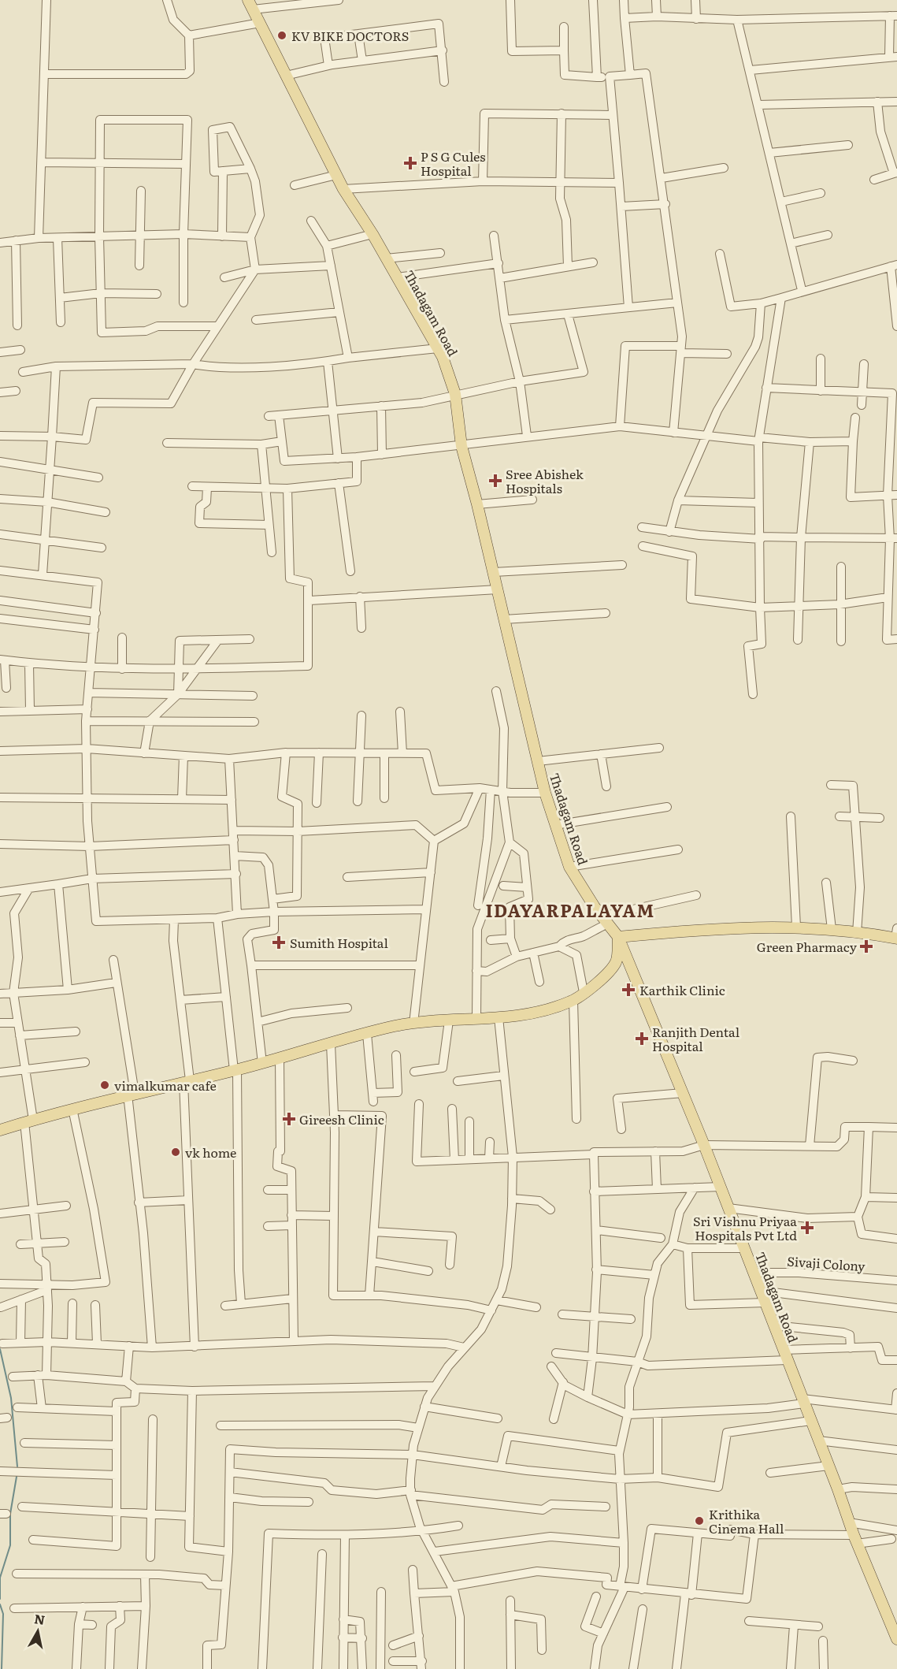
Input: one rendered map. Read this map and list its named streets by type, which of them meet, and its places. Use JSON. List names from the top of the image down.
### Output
{
  "streets": {
    "main road": ["Thadagam Road"],
    "street": ["Sivaji Colony"]
  },
  "crossings": [
    ["Thadagam Road", "Sivaji Colony"]
  ],
  "districts": ["IDAYARPALAYAM"],
  "places": {
    "other": [
      "KV BIKE DOCTORS",
      "vimalkumar cafe",
      "vk home",
      "Krithika Cinema Hall"
    ],
    "health": [
      "P S G Cules Hospital",
      "Sree Abishek Hospitals",
      "Sumith Hospital",
      "Green Pharmacy",
      "Karthik Clinic",
      "Ranjith Dental Hospital",
      "Gireesh Clinic",
      "Sri Vishnu Priyaa Hospitals Pvt Ltd"
    ]
  },
  "north": "top"
}
